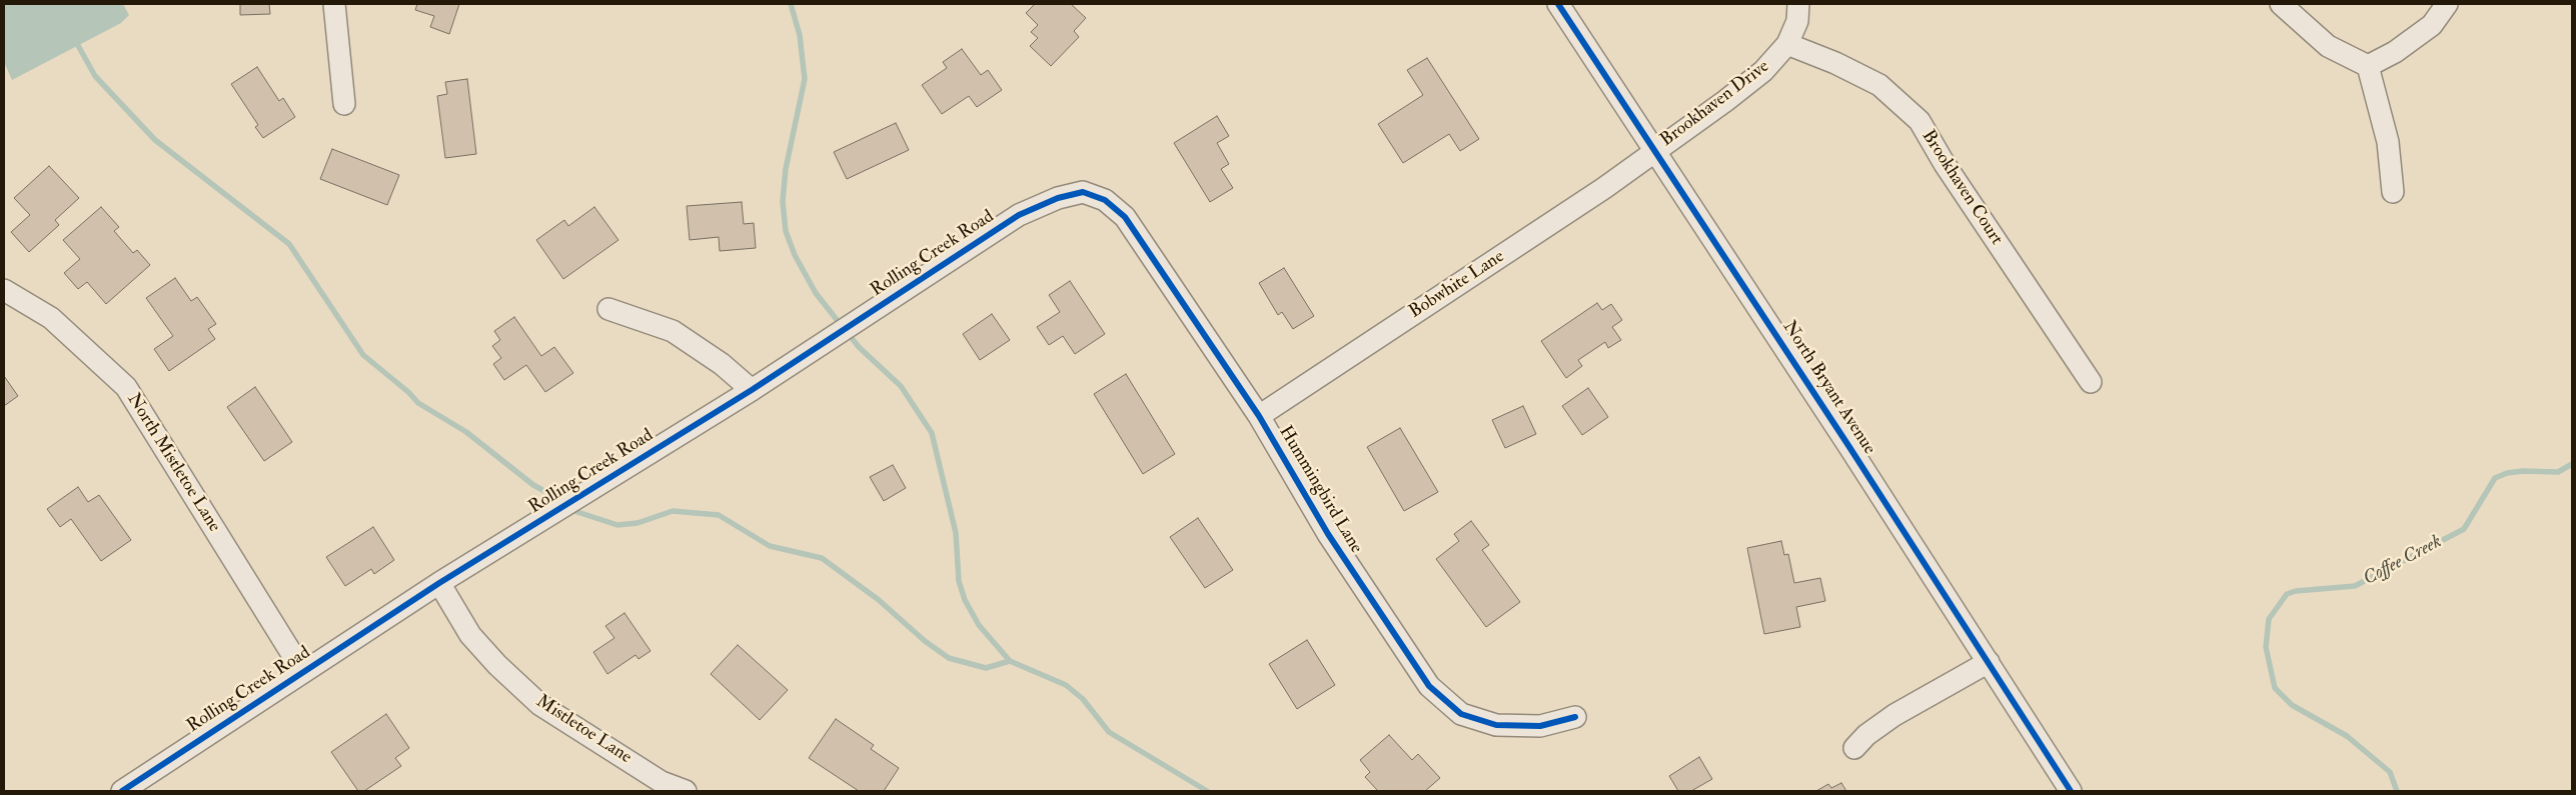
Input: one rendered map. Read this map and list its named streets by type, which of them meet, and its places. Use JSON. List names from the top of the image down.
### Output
{
  "streets": {
    "street": [
      "Brookhaven Drive",
      "Brookhaven Court",
      "Rolling Creek Road",
      "Bobwhite Lane",
      "North Bryant Avenue",
      "North Mistletoe Lane",
      "Hummingbird Lane",
      "Mistletoe Lane"
    ]
  },
  "crossings": [
    ["Brookhaven Drive", "Brookhaven Court"],
    ["Brookhaven Drive", "Bobwhite Lane"],
    ["Brookhaven Drive", "North Bryant Avenue"],
    ["Rolling Creek Road", "North Mistletoe Lane"],
    ["Rolling Creek Road", "Hummingbird Lane"],
    ["Rolling Creek Road", "Mistletoe Lane"],
    ["Bobwhite Lane", "North Bryant Avenue"],
    ["Bobwhite Lane", "Hummingbird Lane"]
  ],
  "water": ["Coffee Creek"]
}
